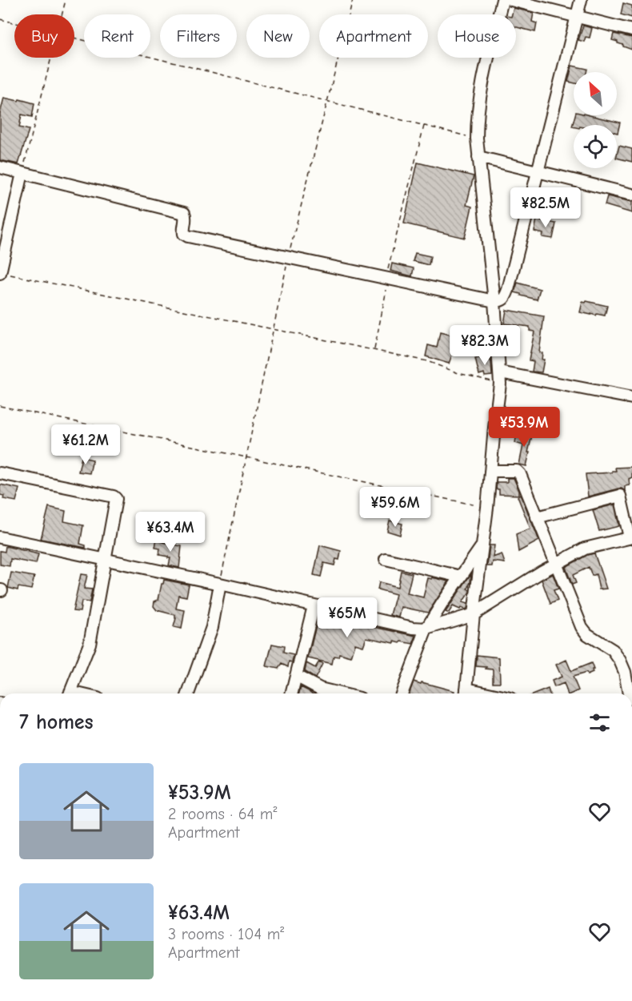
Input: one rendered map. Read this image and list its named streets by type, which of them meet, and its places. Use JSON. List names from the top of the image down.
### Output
{
  "north": "top left",
  "page": {
    "chip": [
      "Buy",
      "Rent",
      "Filters",
      "New",
      "Apartment",
      "House"
    ],
    "price": [
      "¥82.5M",
      "¥82.3M",
      "¥53.9M",
      "¥61.2M",
      "¥59.6M",
      "¥63.4M",
      "¥65M"
    ],
    "heading": "7 homes",
    "list": [
      {
        "name": "¥53.9M",
        "note": "2 rooms · 64 m² · Apartment"
      },
      {
        "name": "¥63.4M",
        "note": "3 rooms · 104 m² · Apartment"
      }
    ]
  }
}
